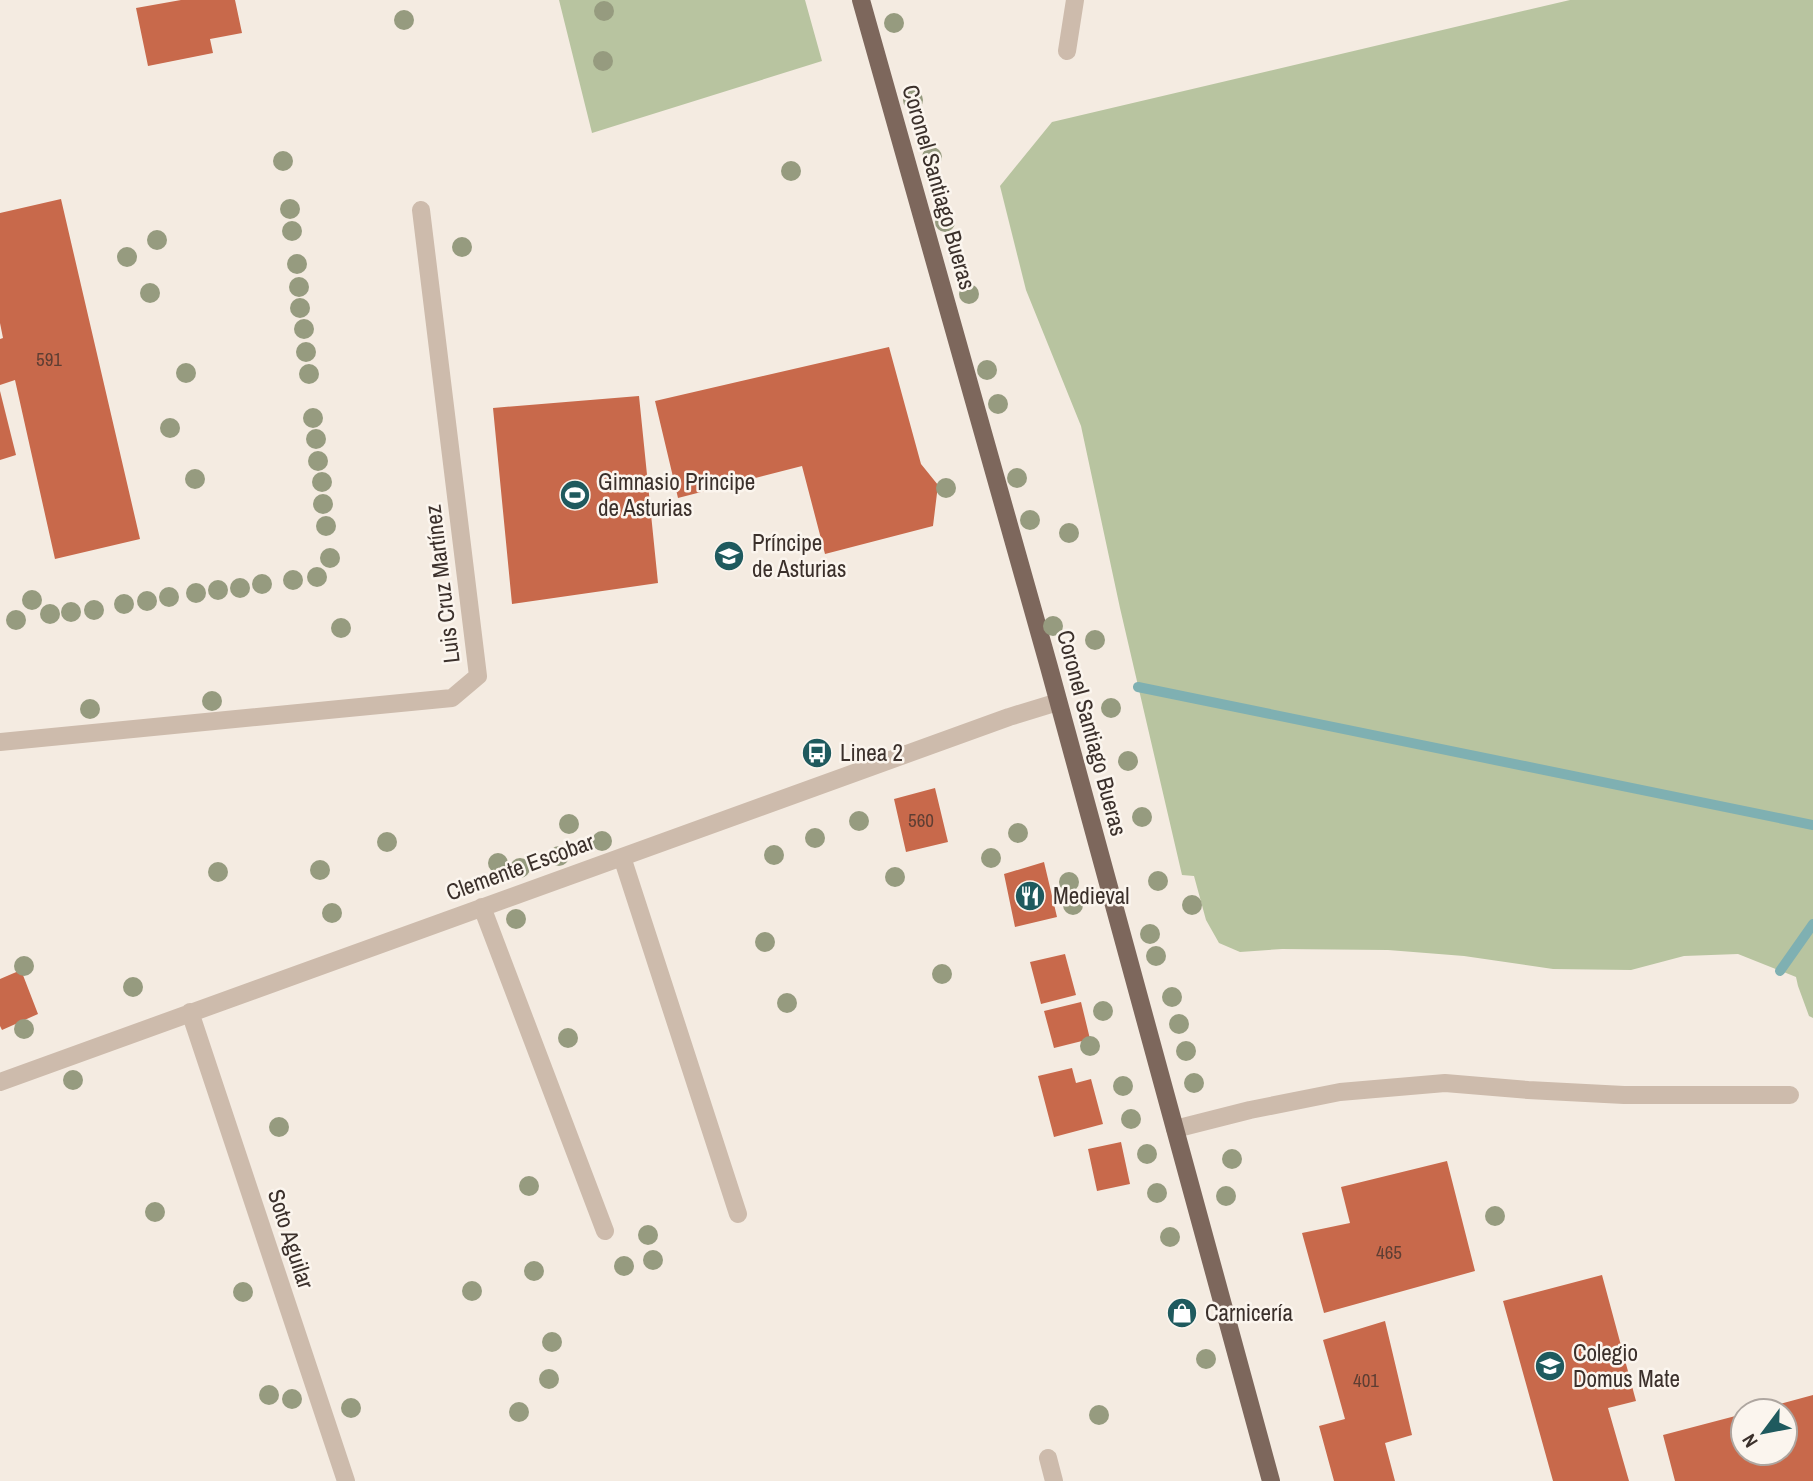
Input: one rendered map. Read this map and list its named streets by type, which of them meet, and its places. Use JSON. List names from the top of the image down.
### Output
{
  "streets": {
    "main road": ["Coronel Santiago Bueras"],
    "street": ["Luis Cruz Martínez", "Clemente Escobar", "Soto Aguilar"]
  },
  "crossings": [
    ["Coronel Santiago Bueras", "Clemente Escobar"],
    ["Clemente Escobar", "Soto Aguilar"]
  ],
  "places": {
    "sports": ["Gimnasio Principe de Asturias"],
    "school or university": ["Príncipe de Asturias", "Colegio Domus Mate"],
    "bus stop": ["Linea 2"],
    "restaurant": ["Medieval"],
    "shop": ["Carnicería"]
  },
  "house_numbers": [
    "591",
    "560",
    "465",
    "401"
  ],
  "north": "bottom left"
}
